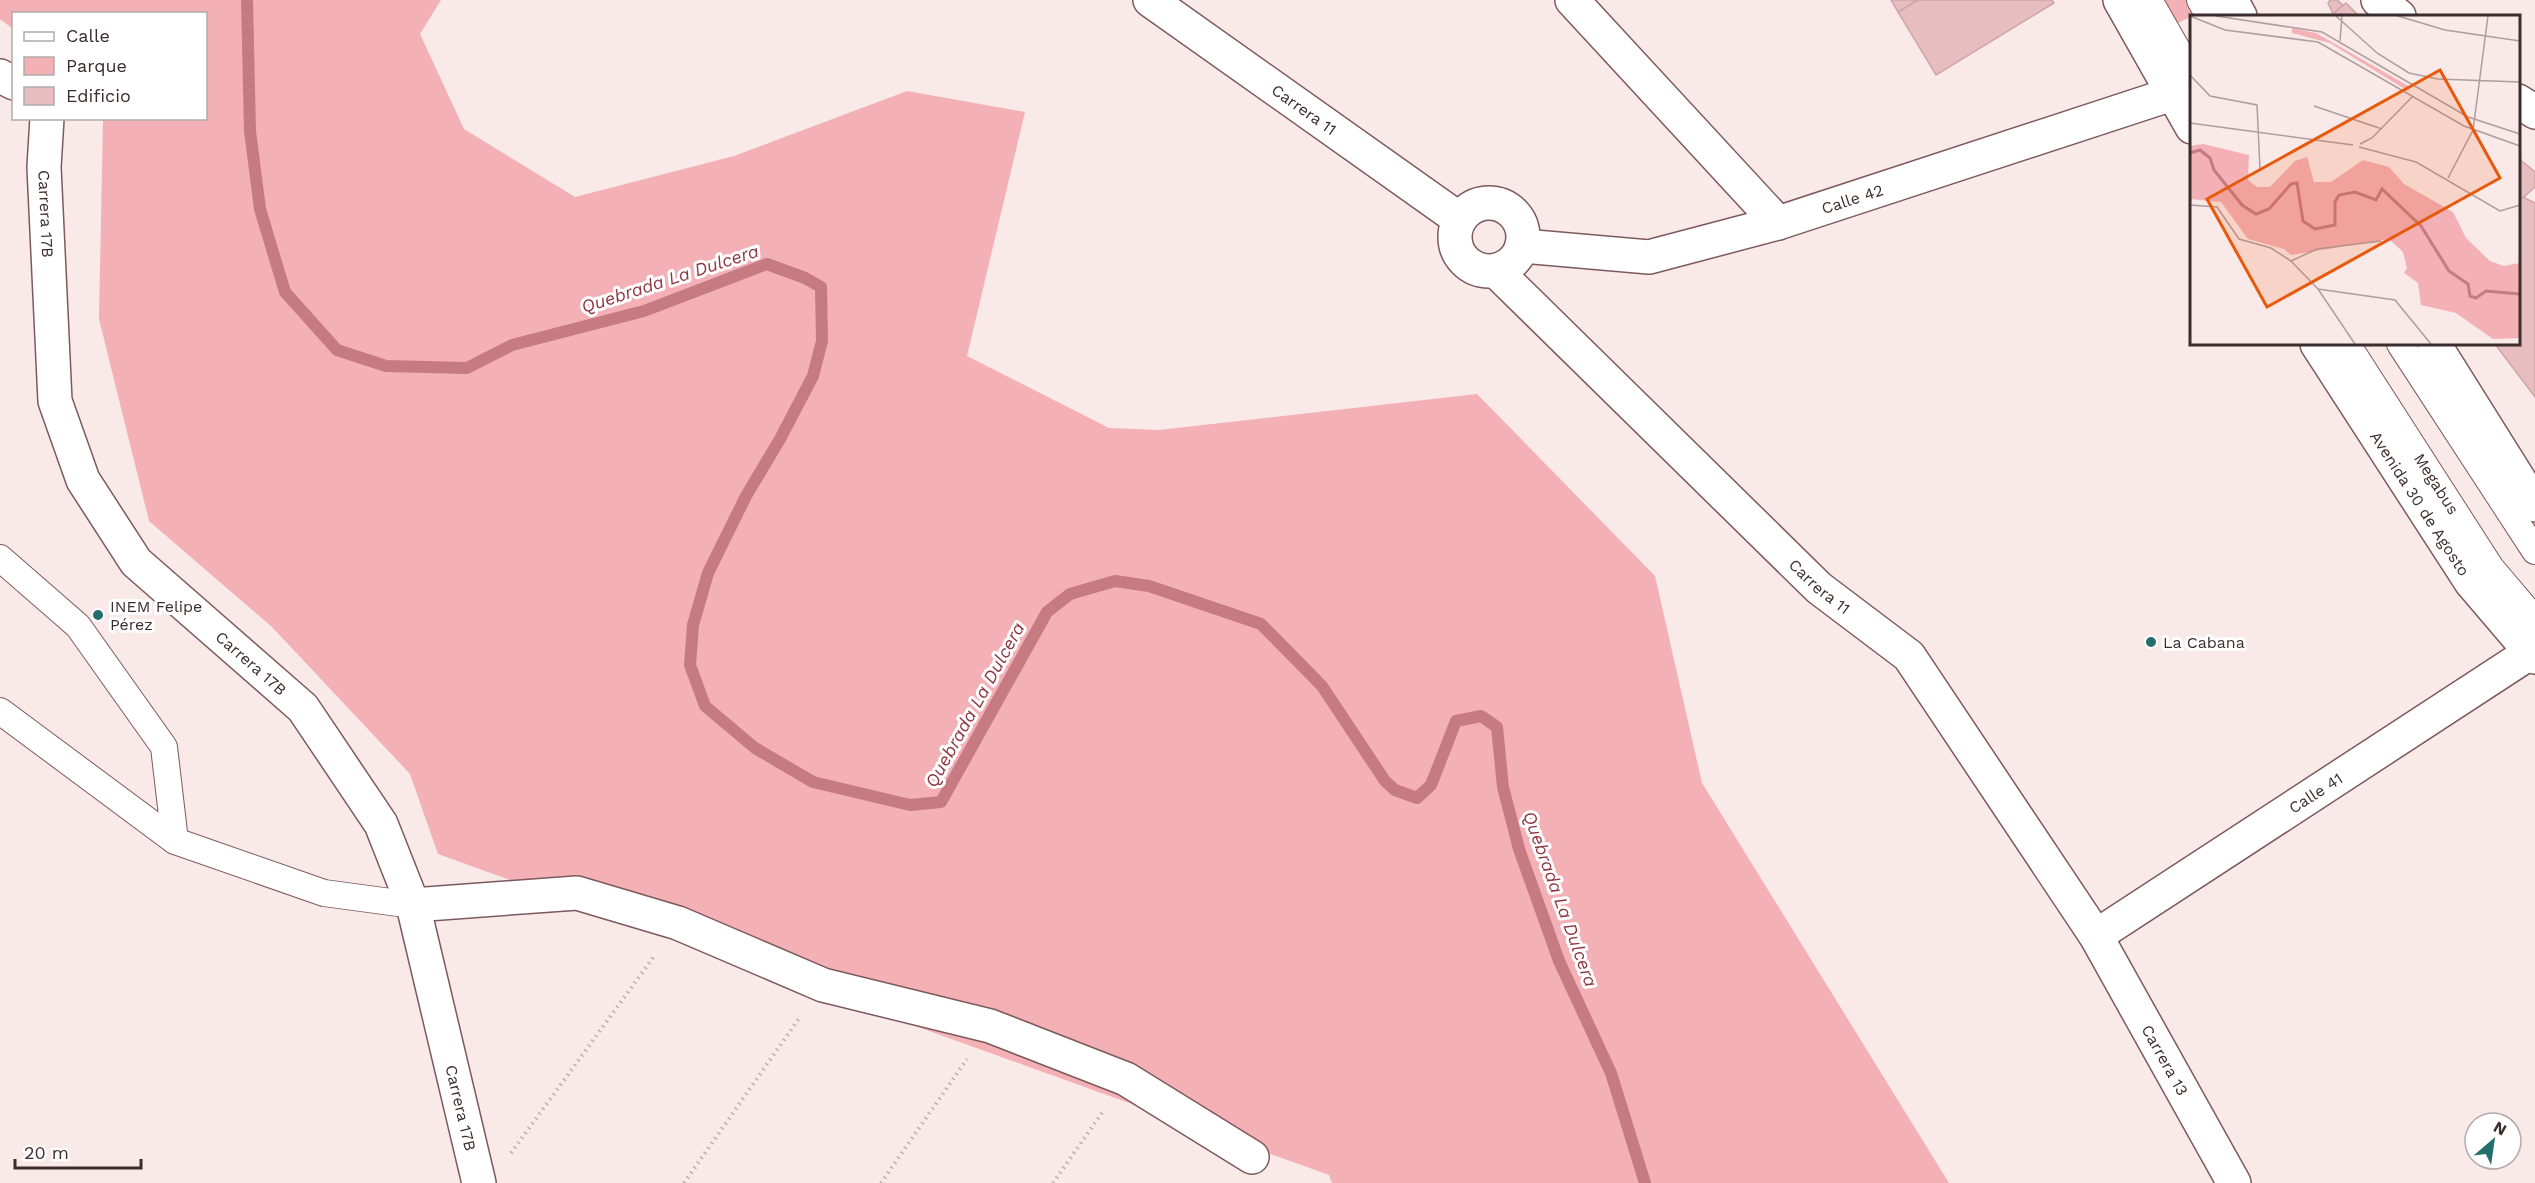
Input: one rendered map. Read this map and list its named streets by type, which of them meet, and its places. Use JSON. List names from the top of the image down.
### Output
{
  "streets": {
    "street": [
      "Carrera 11",
      "Calle 42",
      "Carrera 17B",
      "Avenida 30 de Agosto",
      "Calle 41",
      "Carrera 13"
    ],
    "lane": ["Megabus"]
  },
  "crossings": [
    ["Carrera 11", "Calle 42"],
    ["Carrera 11", "Calle 41"],
    ["Carrera 11", "Carrera 13"],
    ["Megabus", "Avenida 30 de Agosto"],
    ["Megabus", "Calle 41"],
    ["Avenida 30 de Agosto", "Calle 41"],
    ["Calle 41", "Carrera 13"]
  ],
  "water": ["Quebrada La Dulcera"],
  "places": ["INEM Felipe Pérez", "La Cabana"],
  "legend": ["Calle", "Parque", "Edificio"],
  "scale_bar": "20 m",
  "north": "top right"
}
